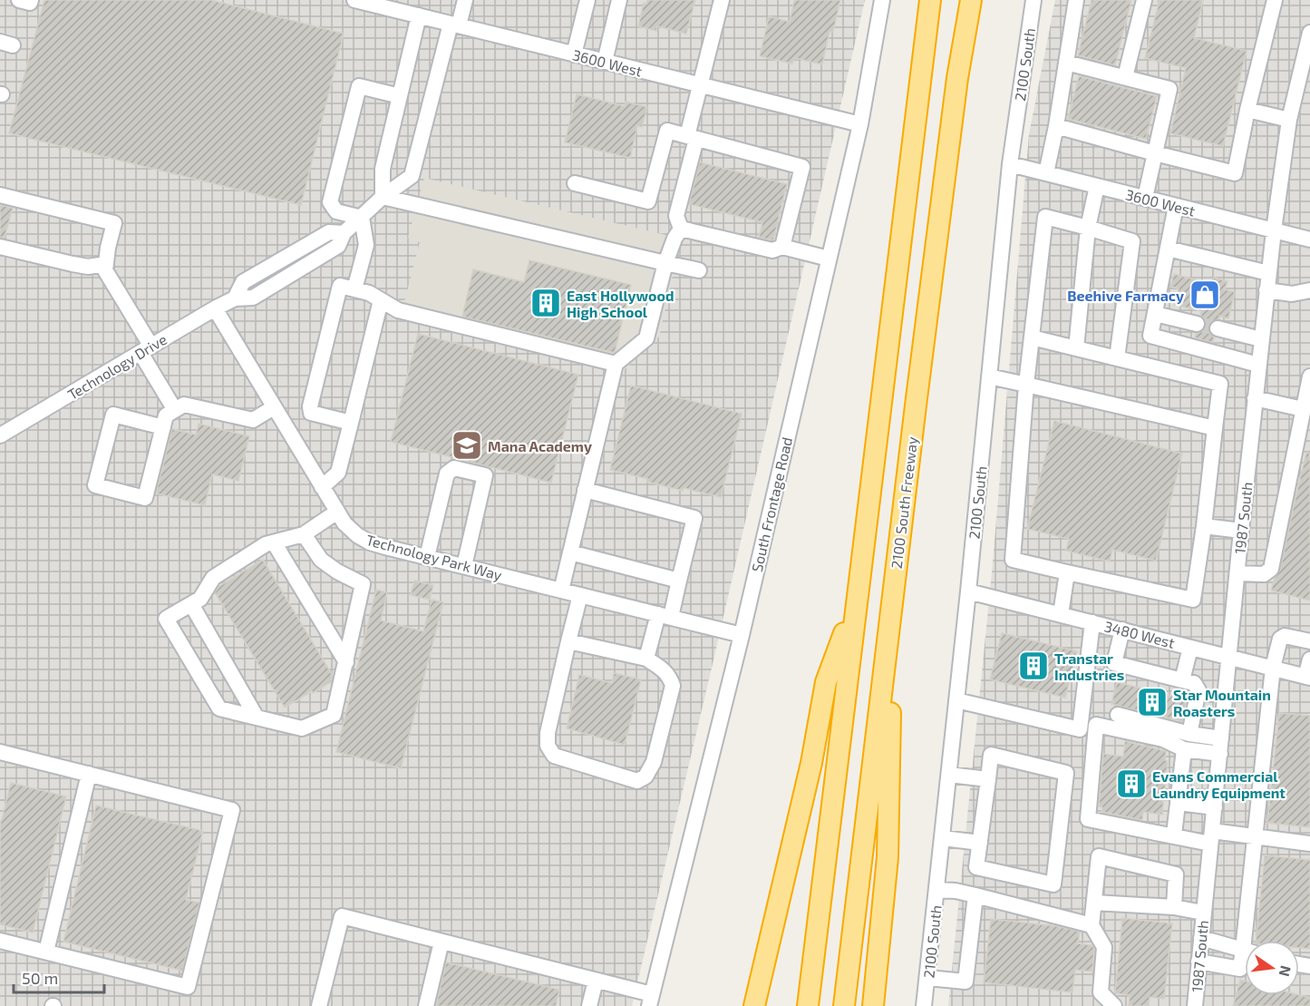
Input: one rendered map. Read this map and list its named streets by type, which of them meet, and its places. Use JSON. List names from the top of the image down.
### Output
{
  "streets": {
    "highway": ["2100 South Freeway"],
    "street": [
      "3600 West",
      "2100 South",
      "Technology Drive",
      "South Frontage Road",
      "1987 South",
      "Technology Park Way",
      "3480 West"
    ]
  },
  "crossings": [
    ["3600 West", "2100 South"],
    ["3600 West", "Technology Drive"],
    ["3600 West", "South Frontage Road"],
    ["3600 West", "1987 South"],
    ["2100 South", "3480 West"],
    ["Technology Drive", "Technology Park Way"],
    ["South Frontage Road", "Technology Park Way"],
    ["1987 South", "3480 West"]
  ],
  "places": {
    "shop": ["Beehive Farmacy"],
    "building": [
      "East Hollywood High School",
      "Transtar Industries",
      "Star Mountain Roasters",
      "Evans Commercial Laundry Equipment"
    ],
    "school or university": ["Mana Academy"]
  },
  "scale_bar": "50 m",
  "north": "right"
}
